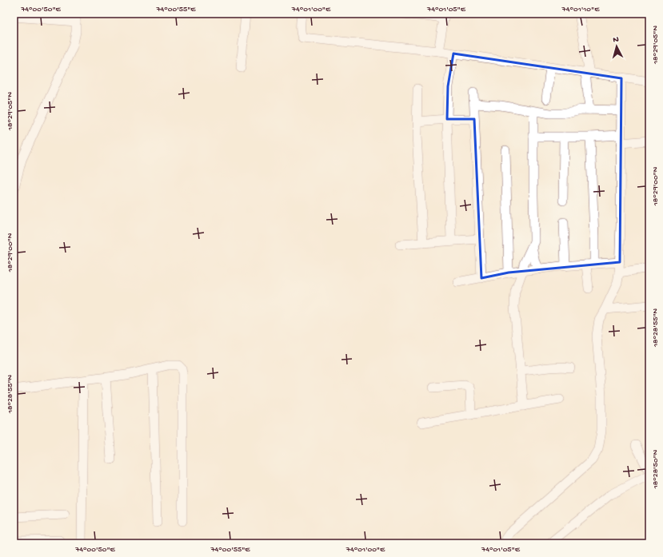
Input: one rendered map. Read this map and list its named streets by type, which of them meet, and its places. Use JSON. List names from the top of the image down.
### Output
{
  "north": "top",
  "coordinates": [
    "74°00'50\"E",
    "74°00'55\"E",
    "74°01'00\"E",
    "74°01'05\"E",
    "74°01'10\"E",
    "18°29'05\"N",
    "18°29'00\"N",
    "18°28'55\"N",
    "18°28'50\"N"
  ]
}
